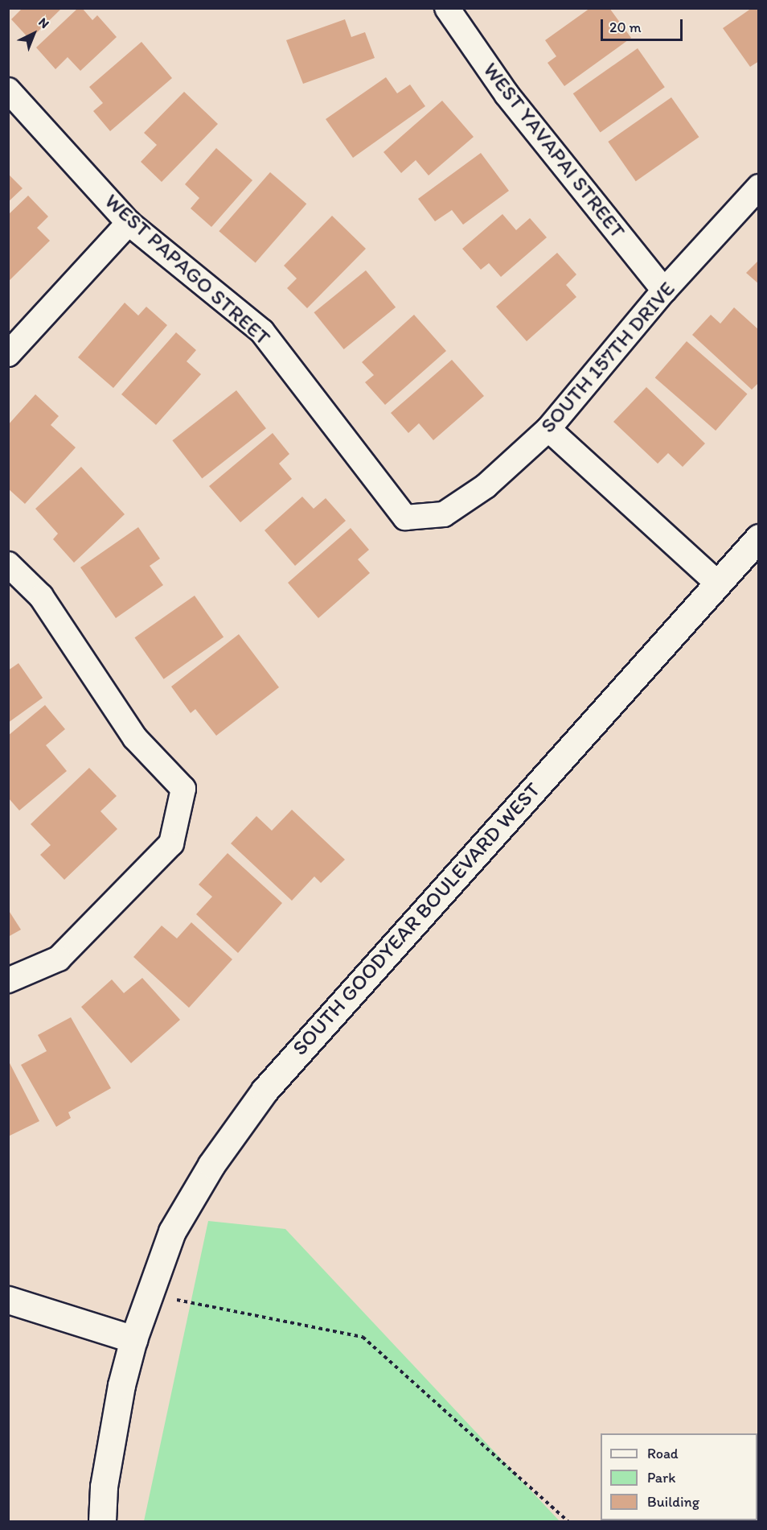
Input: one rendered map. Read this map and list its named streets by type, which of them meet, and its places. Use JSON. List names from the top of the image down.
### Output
{
  "streets": {
    "street": [
      "WEST YAVAPAI STREET",
      "WEST PAPAGO STREET",
      "SOUTH 157TH DRIVE",
      "SOUTH GOODYEAR BOULEVARD WEST"
    ]
  },
  "crossings": [
    ["WEST YAVAPAI STREET", "SOUTH 157TH DRIVE"],
    ["WEST PAPAGO STREET", "SOUTH 157TH DRIVE"]
  ],
  "legend": ["Road", "Park", "Building"],
  "scale_bar": "20 m",
  "north": "top right"
}
